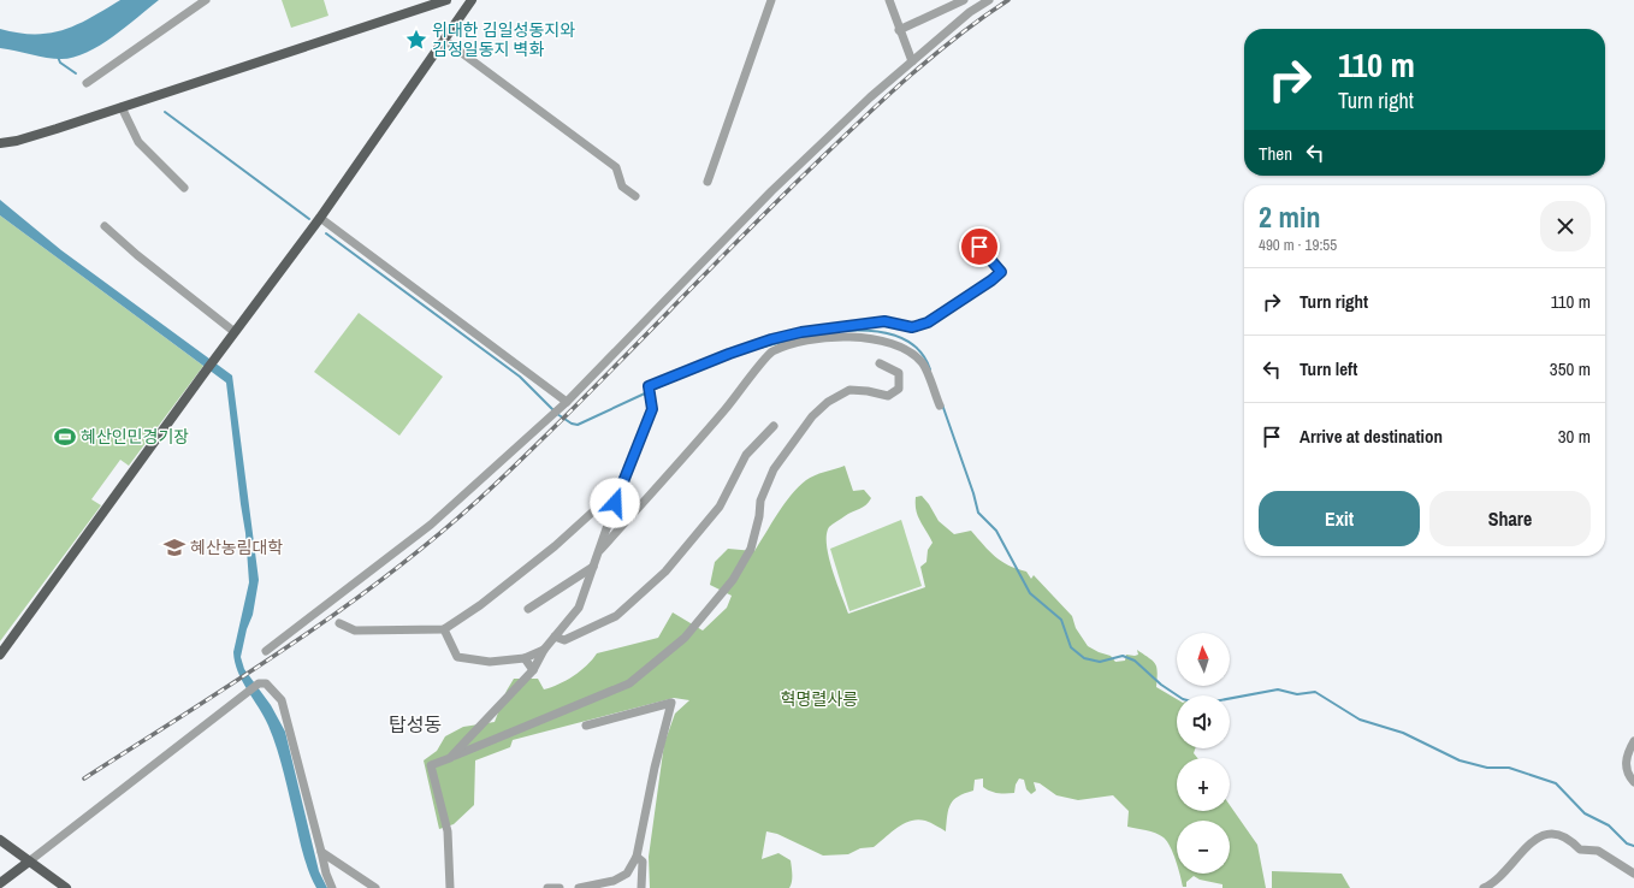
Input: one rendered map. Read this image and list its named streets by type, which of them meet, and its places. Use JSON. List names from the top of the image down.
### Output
{
  "districts": ["탑성동"],
  "parks": ["혁명렬사릉"],
  "places": {
    "place": ["위대한 김일성동지와 김정일동지 벽화"],
    "sports": ["혜산인민경기장"],
    "school or university": ["혜산농림대학"]
  },
  "north": "top",
  "page": {
    "turn": ["110 m", "Turn right"],
    "then": "Then",
    "heading": ["2 min", "490 m · 19:55"],
    "list": [
      {
        "name": "Turn right",
        "value": "110 m"
      },
      {
        "name": "Turn left",
        "value": "350 m"
      },
      {
        "name": "Arrive at destination",
        "value": "30 m"
      }
    ],
    "buttons": ["Exit", "Share"],
    "map_buttons": ["+", "−"]
  }
}
